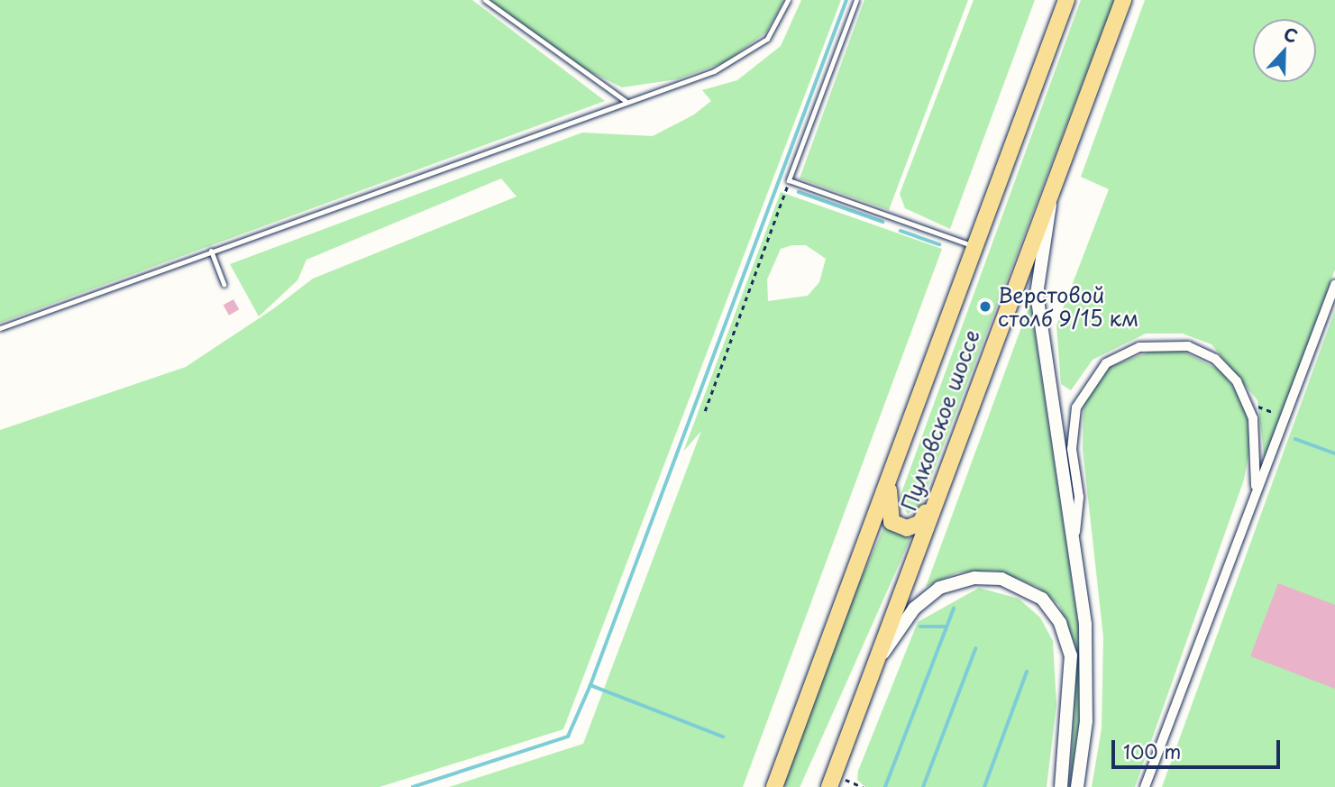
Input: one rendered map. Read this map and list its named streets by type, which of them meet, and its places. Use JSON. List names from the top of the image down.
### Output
{
  "streets": {
    "highway": ["Пулковское шоссе"]
  },
  "places": ["Верстовой столб 9/15 км"],
  "scale_bar": "100 m",
  "north": "top"
}
